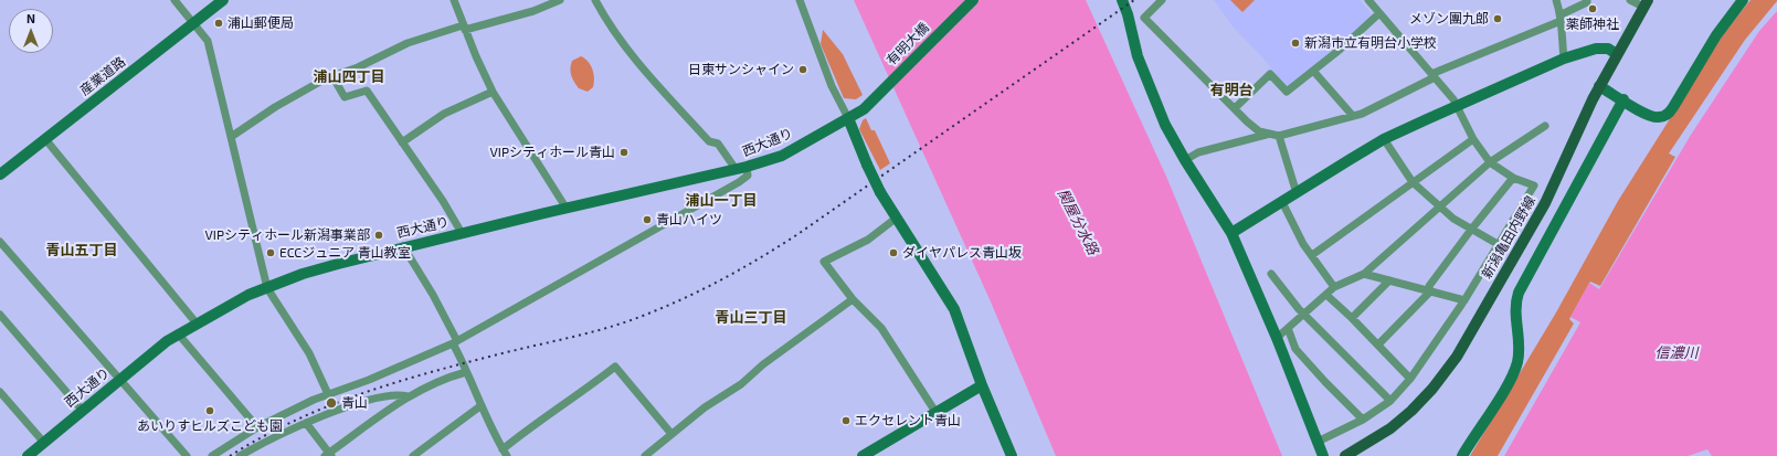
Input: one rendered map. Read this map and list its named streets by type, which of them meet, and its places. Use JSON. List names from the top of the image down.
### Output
{
  "streets": {
    "main road": ["新潟亀田内野線"],
    "street": ["有明大橋", "産業道路", "西大通り"]
  },
  "crossings": [
    ["有明大橋", "西大通り"]
  ],
  "districts": [
    "浦山四丁目",
    "有明台",
    "浦山一丁目",
    "青山五丁目",
    "青山三丁目"
  ],
  "water": ["関屋分水路", "信濃川"],
  "places": [
    "薬師神社",
    "メゾン團九郎",
    "浦山郵便局",
    "新潟市立有明台小学校",
    "日東サンシャイン",
    "VIPシティホール青山",
    "青山ハイツ",
    "VIPシティホール新潟事業部",
    "ECCジュニア 青山教室",
    "ダイヤパレス青山坂",
    "青山",
    "あいりすヒルズこども園",
    "エクセレント青山"
  ],
  "north": "top"
}
